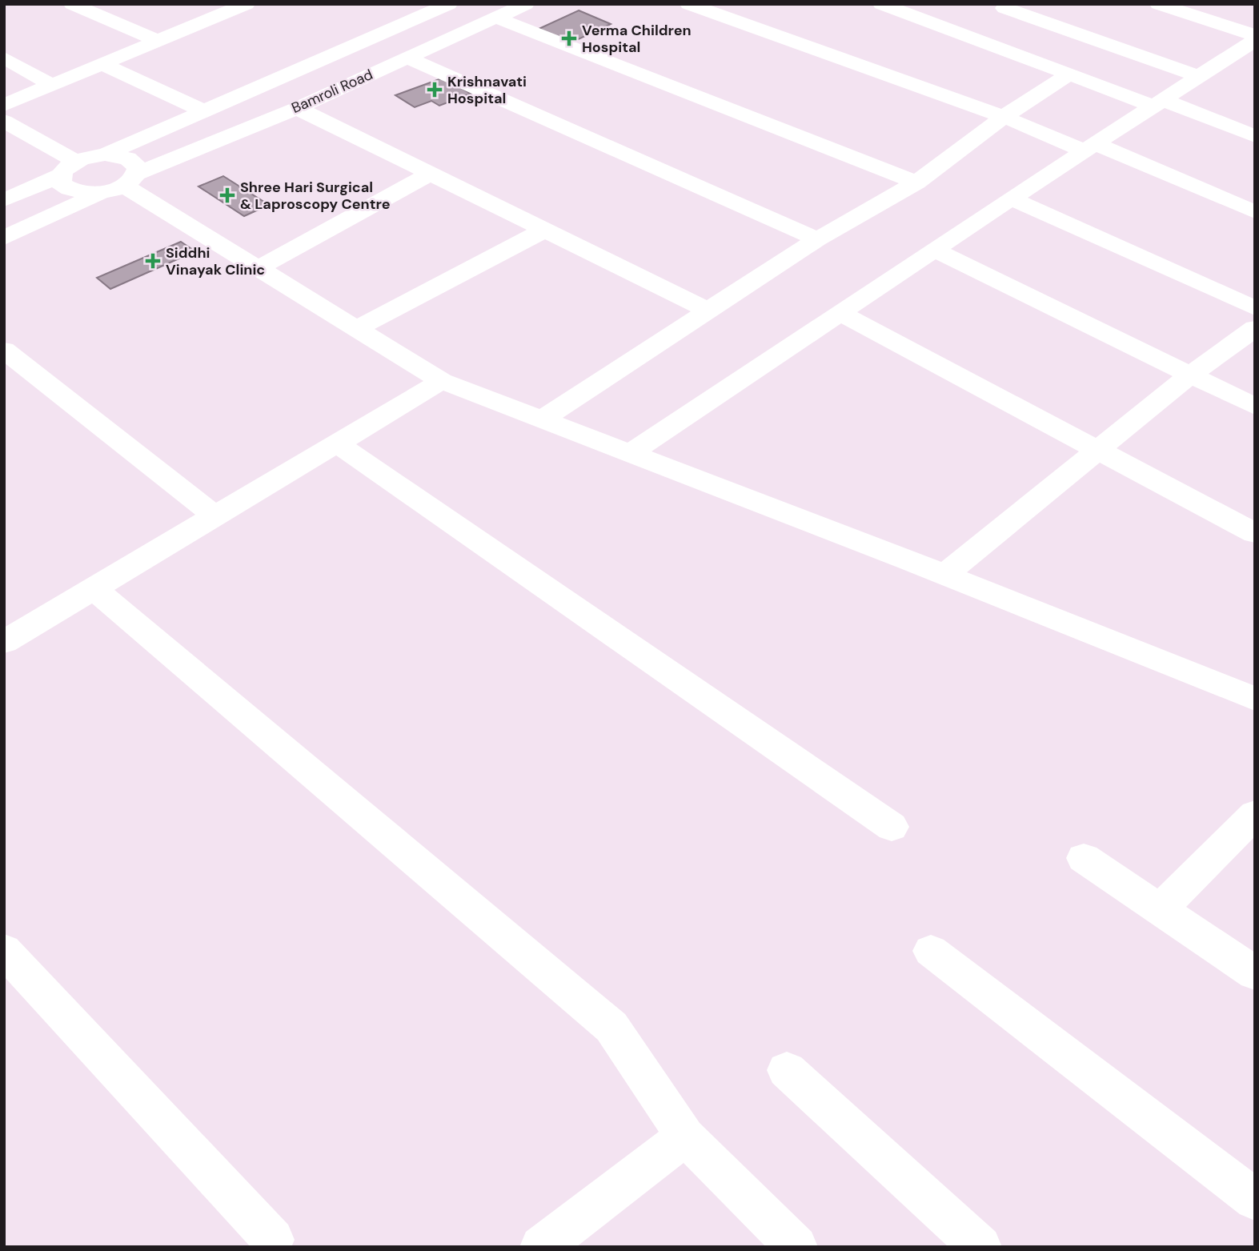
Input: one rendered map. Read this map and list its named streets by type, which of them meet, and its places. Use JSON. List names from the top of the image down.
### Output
{
  "streets": {
    "street": ["Bamroli Road"]
  },
  "places": {
    "health": [
      "Verma Children Hospital",
      "Krishnavati Hospital",
      "Shree Hari Surgical & Laproscopy Centre",
      "Siddhi Vinayak Clinic"
    ]
  }
}
